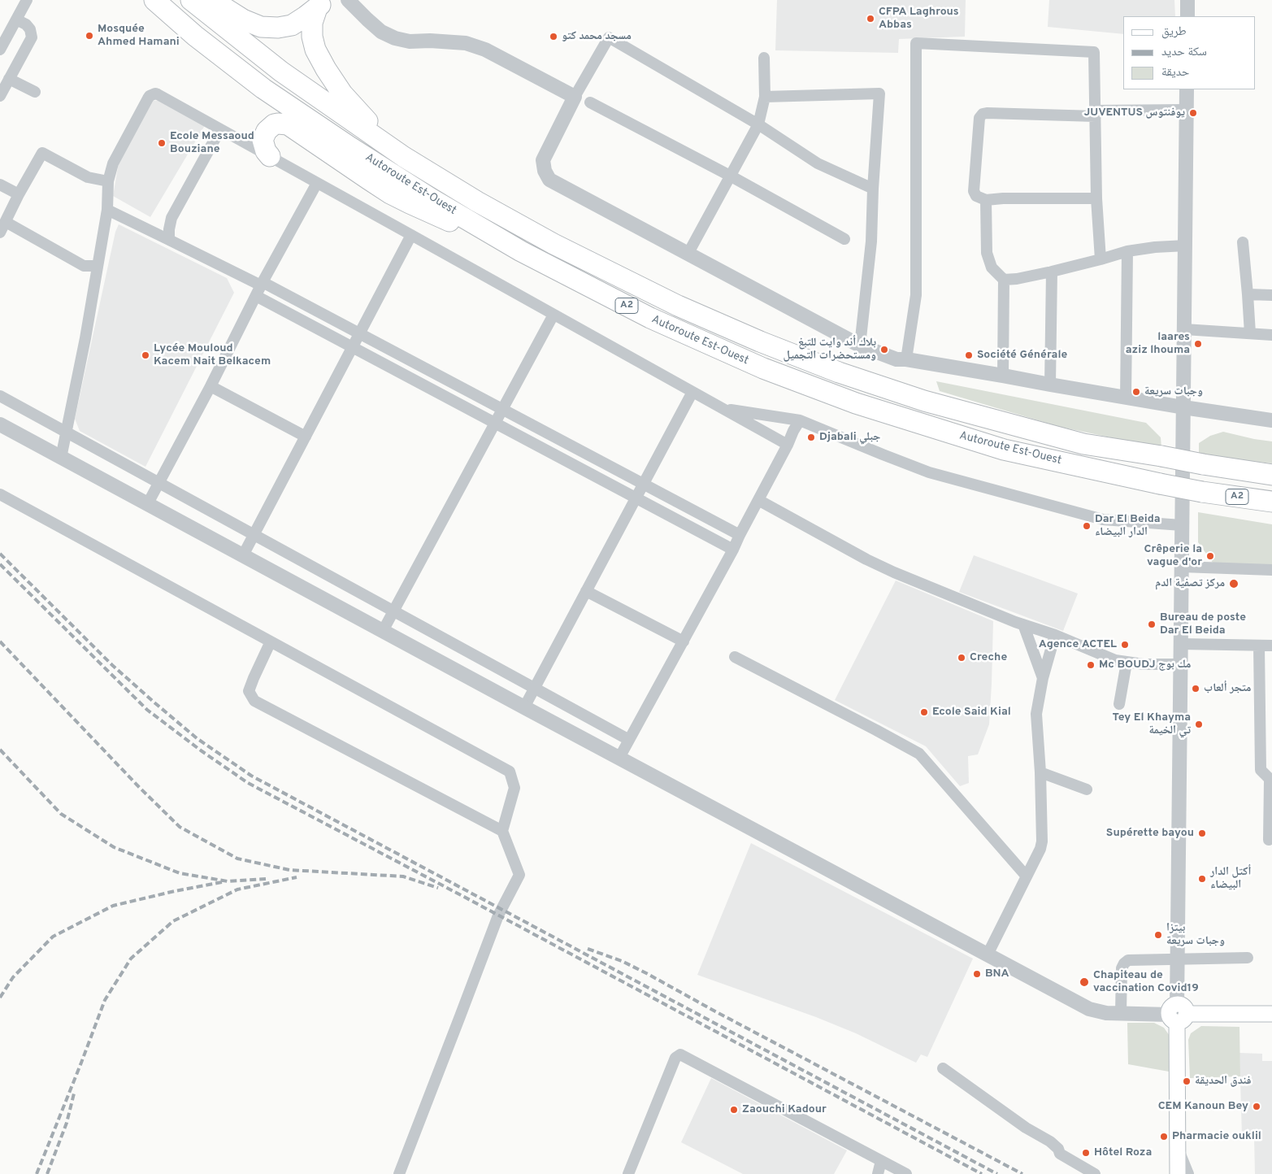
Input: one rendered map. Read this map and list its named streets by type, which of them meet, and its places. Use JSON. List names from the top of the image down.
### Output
{
  "streets": {
    "highway": ["Autoroute Est-Ouest", "A2"]
  },
  "places": [
    "CFPA Laghrous Abbas",
    "Mosquée Ahmed Hamani",
    "مسجد محمد كتو",
    "JUVENTUS يوفنتوس",
    "Ecole Messaoud Bouziane",
    "laares aziz lhouma",
    "بلاك أند وايت للتبغ ومستحضرات التجميل",
    "Lycée Mouloud Kacem Nait Belkacem",
    "Société Générale",
    "وجبات سريعة",
    "Djabali جبلي",
    "Dar El Beida الدار البيضاء",
    "Crêperie la vague d'or",
    "مركز تصفية الدم",
    "Bureau de poste Dar El Beida",
    "Agence ACTEL",
    "Creche",
    "Mc BOUDJ مك بوج",
    "متجر ألعاب",
    "Ecole Said Kial",
    "Tey El Khayma تي الخيمة",
    "Supérette bayou",
    "أكتل الدار البيضاء",
    "بيتزا وجبات سريعة",
    "BNA",
    "Chapiteau de vaccination Covid19",
    "فندق الحديقة",
    "CEM Kanoun Bey",
    "Zaouchi Kadour",
    "Pharmacie ouklil",
    "Hôtel Roza"
  ],
  "legend": ["طريق", "سكة حديد", "حديقة"]
}
